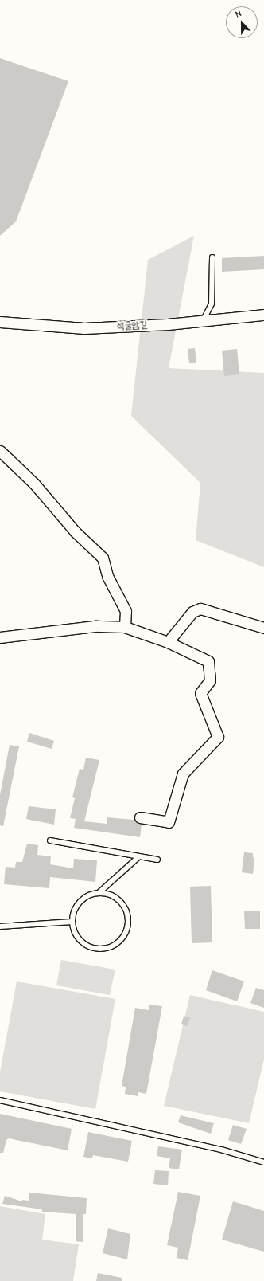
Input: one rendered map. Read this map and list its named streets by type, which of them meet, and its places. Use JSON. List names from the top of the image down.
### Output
{
  "streets": {
    "street": ["석굴암길"]
  },
  "north": "top"
}
